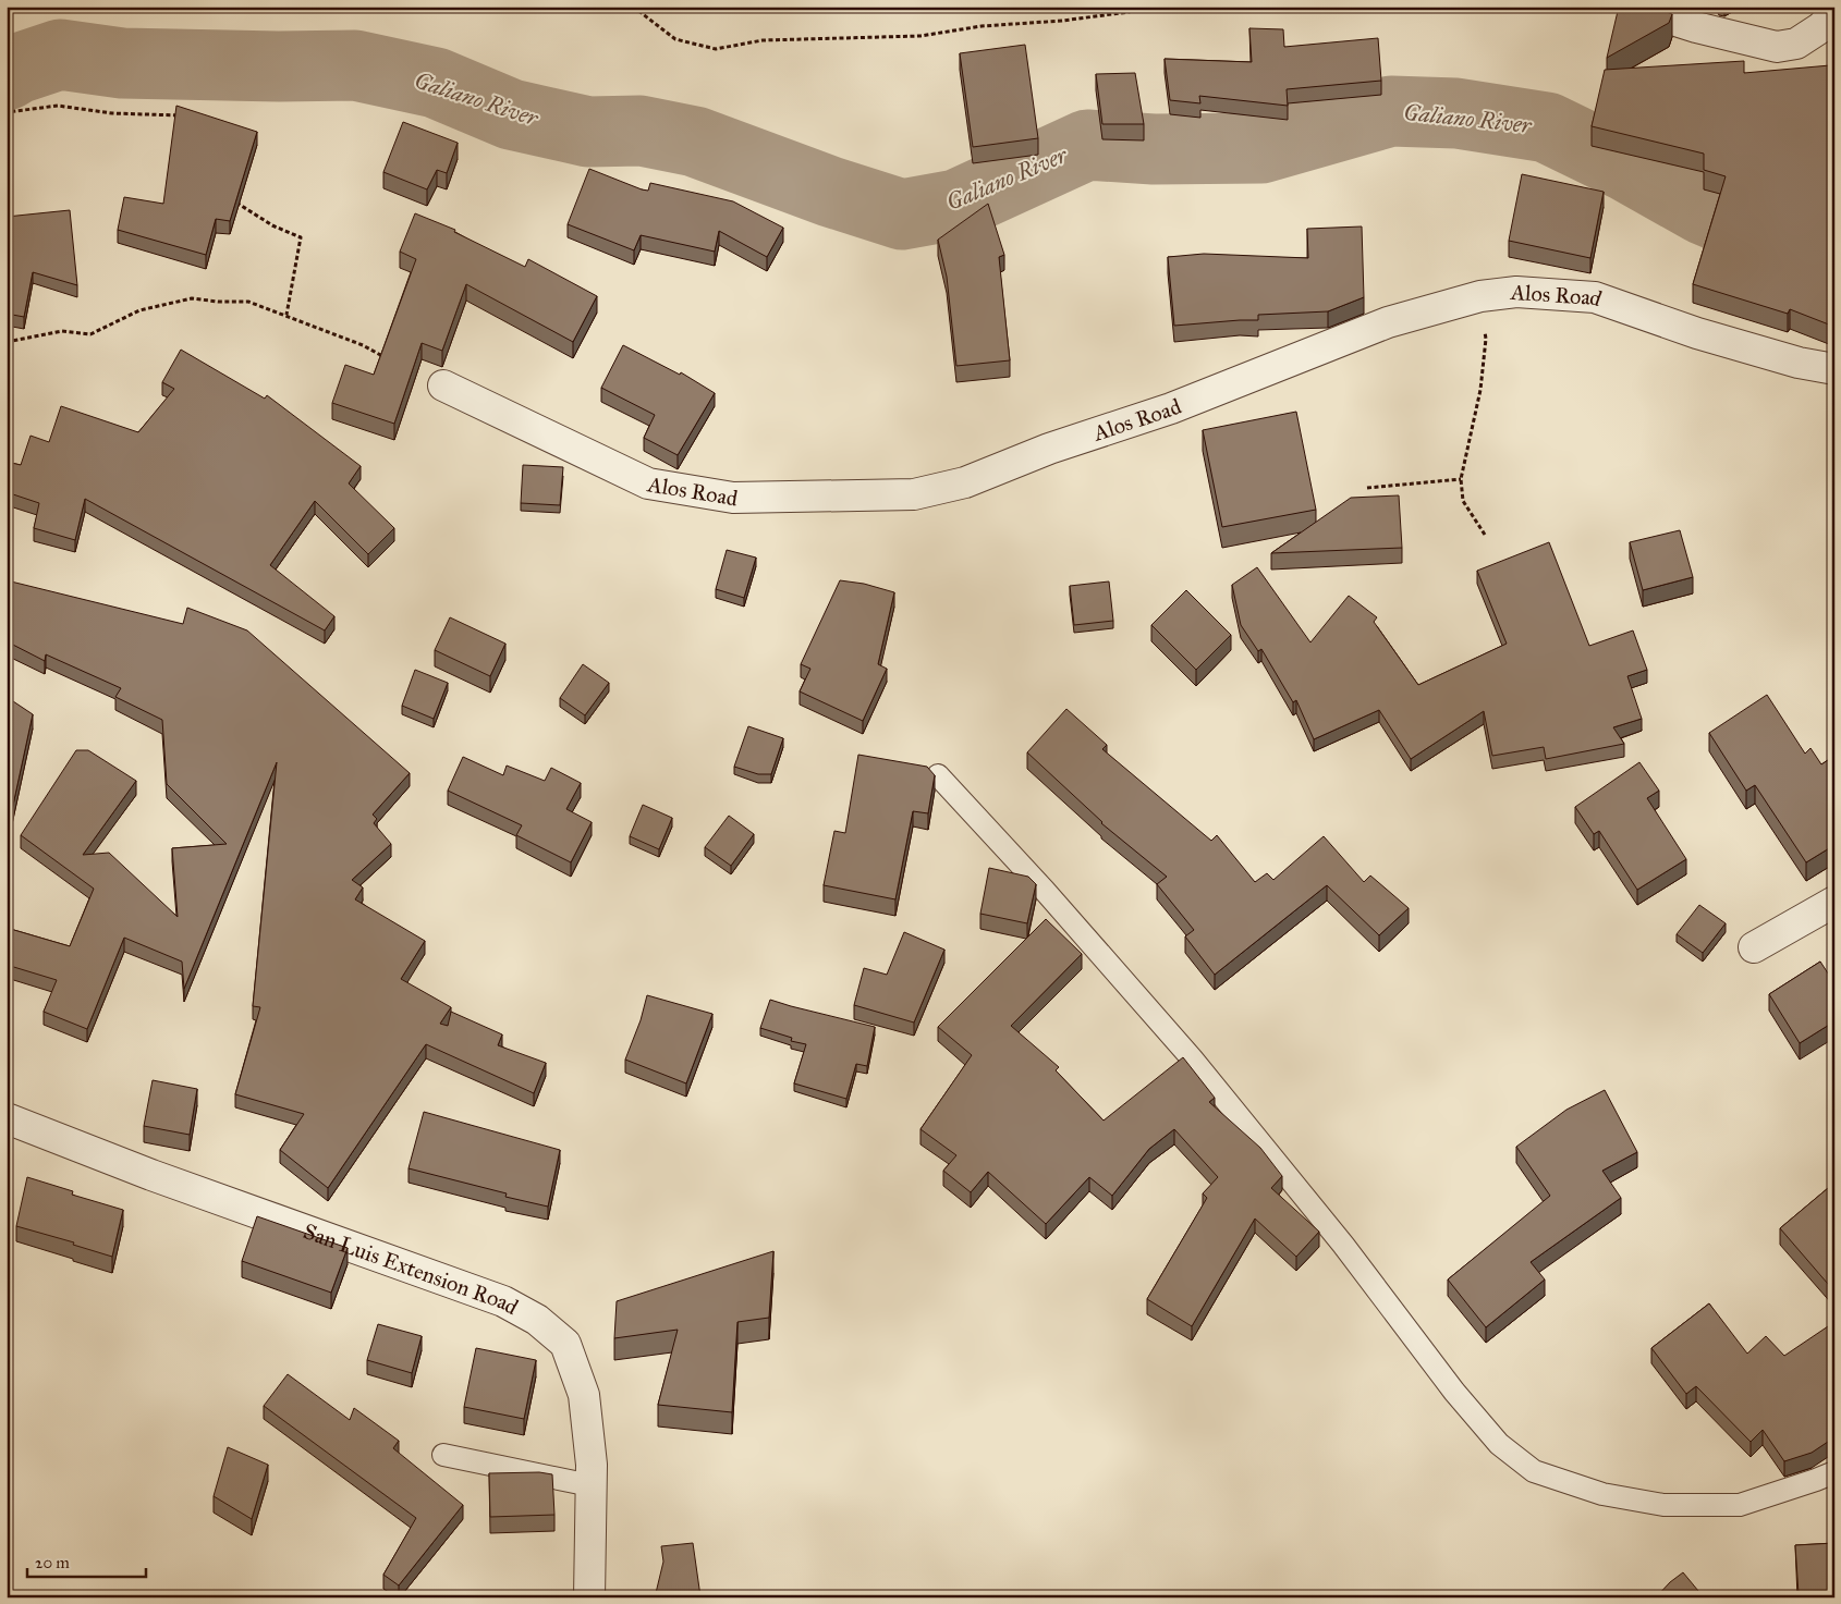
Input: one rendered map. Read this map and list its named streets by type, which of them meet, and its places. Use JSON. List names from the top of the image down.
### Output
{
  "streets": {
    "street": ["Alos Road", "San Luis Extension Road"]
  },
  "water": ["Galiano River"],
  "scale_bar": "20 m"
}
